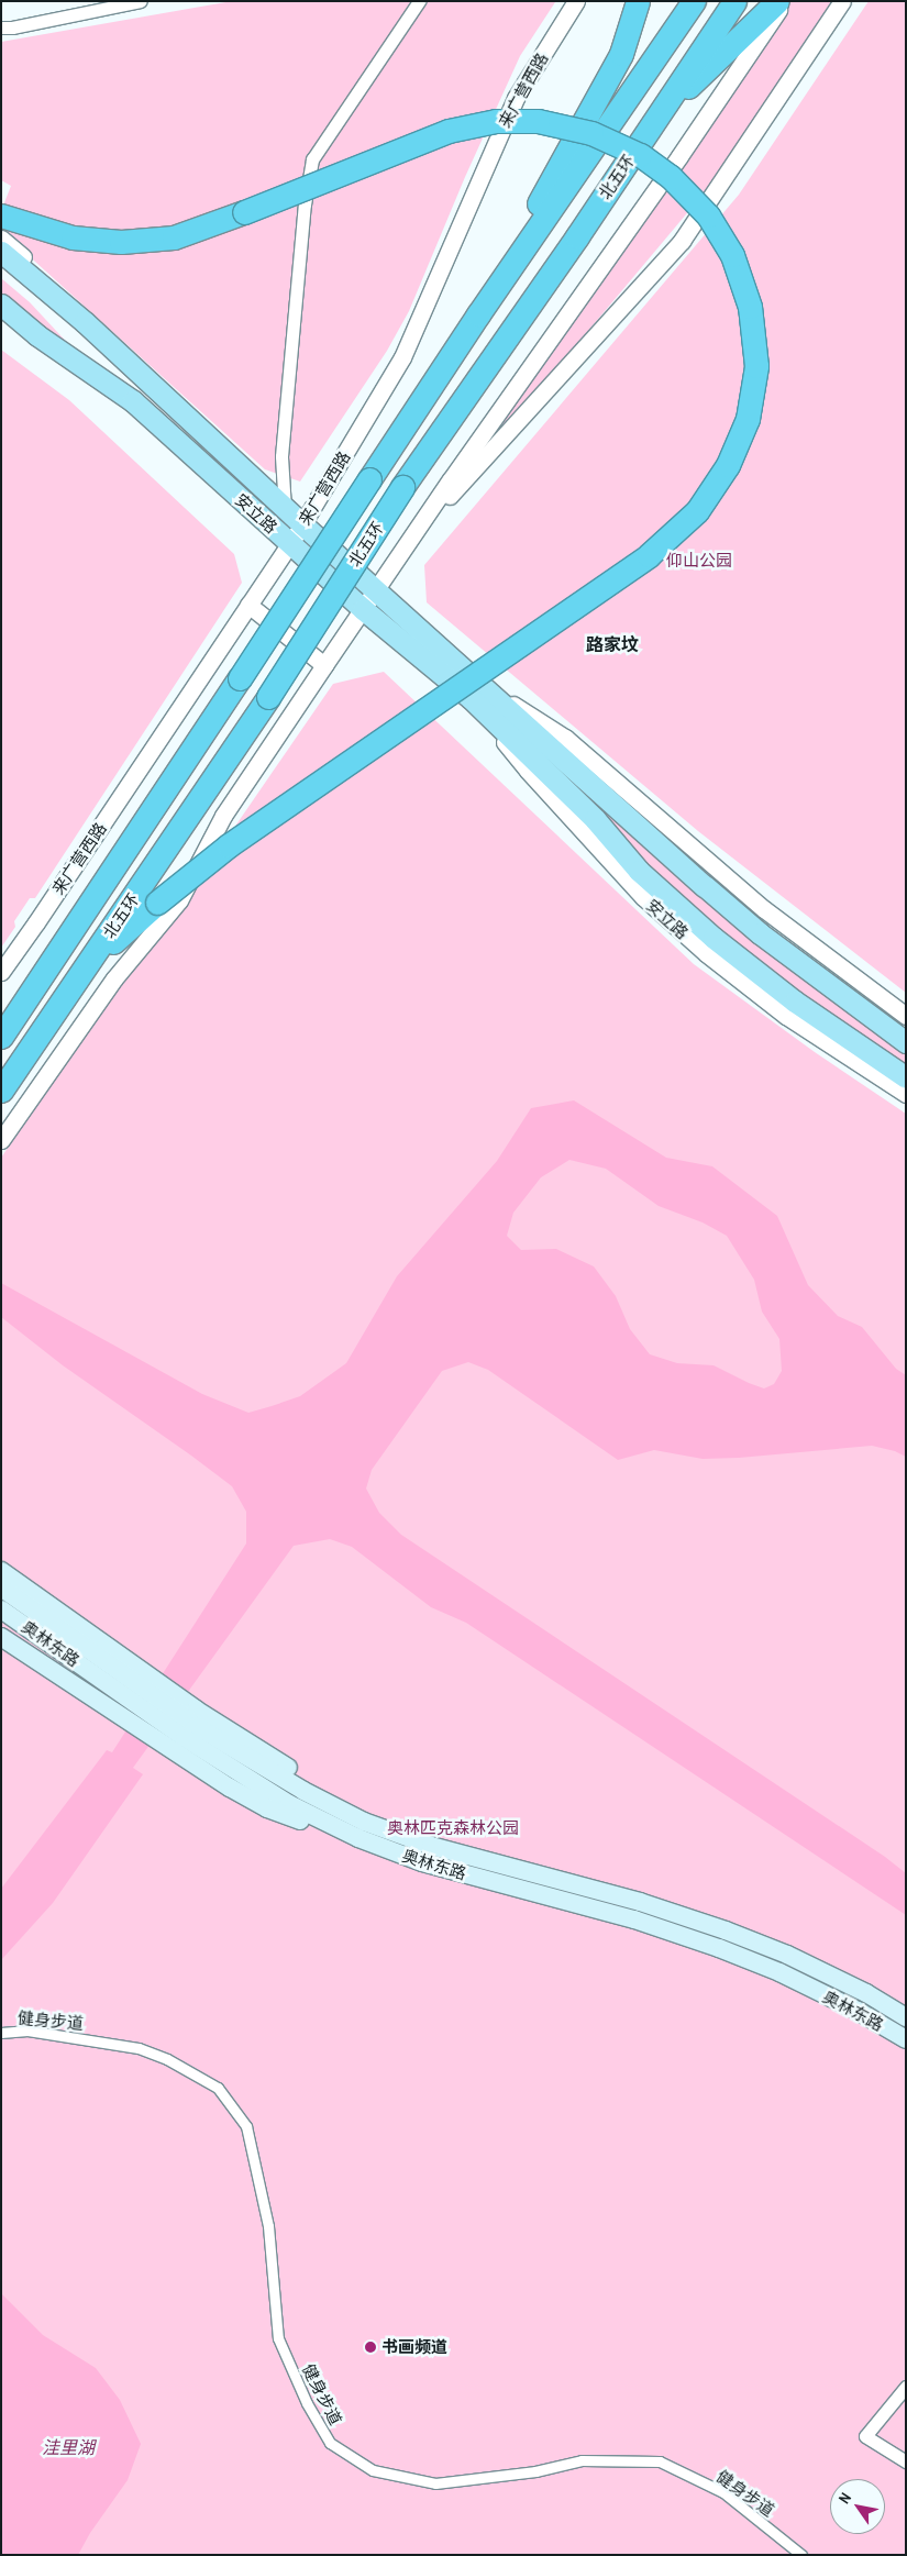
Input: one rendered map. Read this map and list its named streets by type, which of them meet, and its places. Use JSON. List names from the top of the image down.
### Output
{
  "streets": {
    "highway": ["北五环"],
    "main road": ["安立路", "奥林东路"],
    "street": ["来广营西路", "健身步道"]
  },
  "crossings": [
    ["来广营西路", "安立路"]
  ],
  "districts": ["路家坟"],
  "water": ["洼里湖"],
  "parks": ["仰山公园", "奥林匹克森林公园"],
  "places": ["书画频道"],
  "north": "top left"
}
